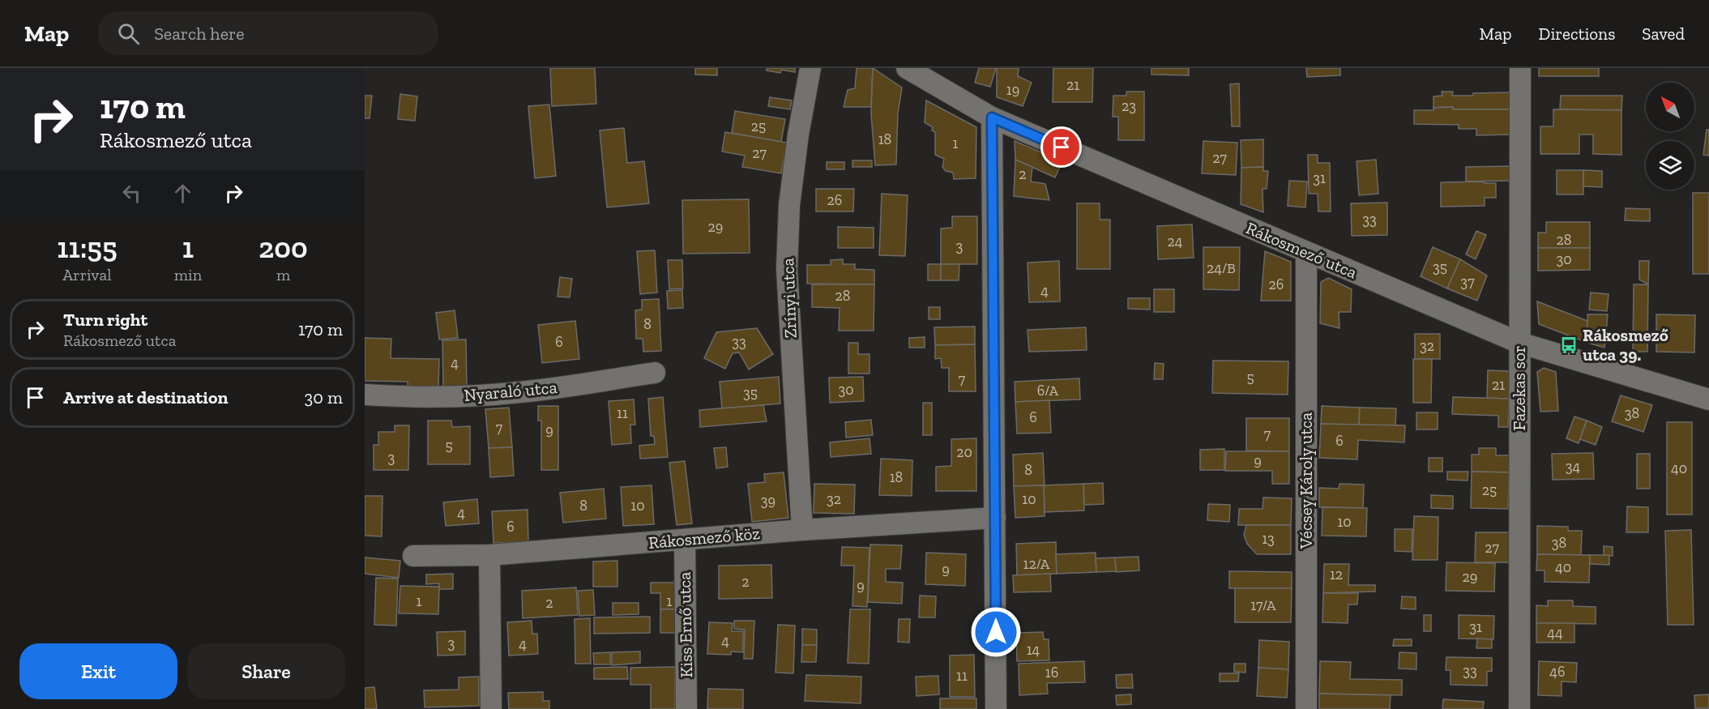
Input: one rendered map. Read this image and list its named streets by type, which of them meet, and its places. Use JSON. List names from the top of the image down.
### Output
{
  "streets": {
    "street": [
      "Rákosmező utca",
      "Zrínyi utca",
      "Fazekas sor",
      "Nyaraló utca",
      "Vécsey Károly utca",
      "Rákosmező köz",
      "Kiss Ernő utca"
    ]
  },
  "crossings": [
    ["Rákosmező utca", "Fazekas sor"],
    ["Rákosmező utca", "Vécsey Károly utca"],
    ["Zrínyi utca", "Rákosmező köz"],
    ["Rákosmező köz", "Kiss Ernő utca"]
  ],
  "places": {
    "bus stop": ["Rákosmező utca 39."]
  },
  "house_numbers": [
    "21",
    "19",
    "23",
    "25",
    "18",
    "1",
    "27",
    "27",
    "2",
    "31",
    "26",
    "33",
    "29",
    "28",
    "24",
    "3",
    "30",
    "35",
    "24/B",
    "37",
    "26",
    "4",
    "28",
    "8",
    "6",
    "33",
    "32",
    "4",
    "5",
    "7",
    "21",
    "30",
    "6/A",
    "35",
    "11",
    "38",
    "6",
    "7",
    "9",
    "7",
    "6",
    "5",
    "20",
    "3",
    "9",
    "34",
    "40",
    "8",
    "18",
    "25",
    "32",
    "10",
    "39",
    "8",
    "10",
    "4",
    "10",
    "6",
    "13",
    "38",
    "27",
    "12/A",
    "40",
    "9",
    "12",
    "29",
    "2",
    "9",
    "1",
    "1",
    "2",
    "17/A",
    "31",
    "44",
    "4",
    "3",
    "4",
    "14",
    "33",
    "46",
    "16",
    "11"
  ],
  "north": "top left",
  "page": {
    "header": "Map",
    "search": "Search here",
    "nav": ["Map", "Directions", "Saved"],
    "turn": ["170 m", "Rákosmező utca"],
    "eta": [
      "11:55",
      "Arrival",
      "1",
      "min",
      "200",
      "m"
    ],
    "list": [
      {
        "name": "Turn right",
        "note": "Rákosmező utca",
        "value": "170 m"
      },
      {
        "name": "Arrive at destination",
        "value": "30 m"
      }
    ],
    "buttons": ["Exit", "Share"]
  }
}
